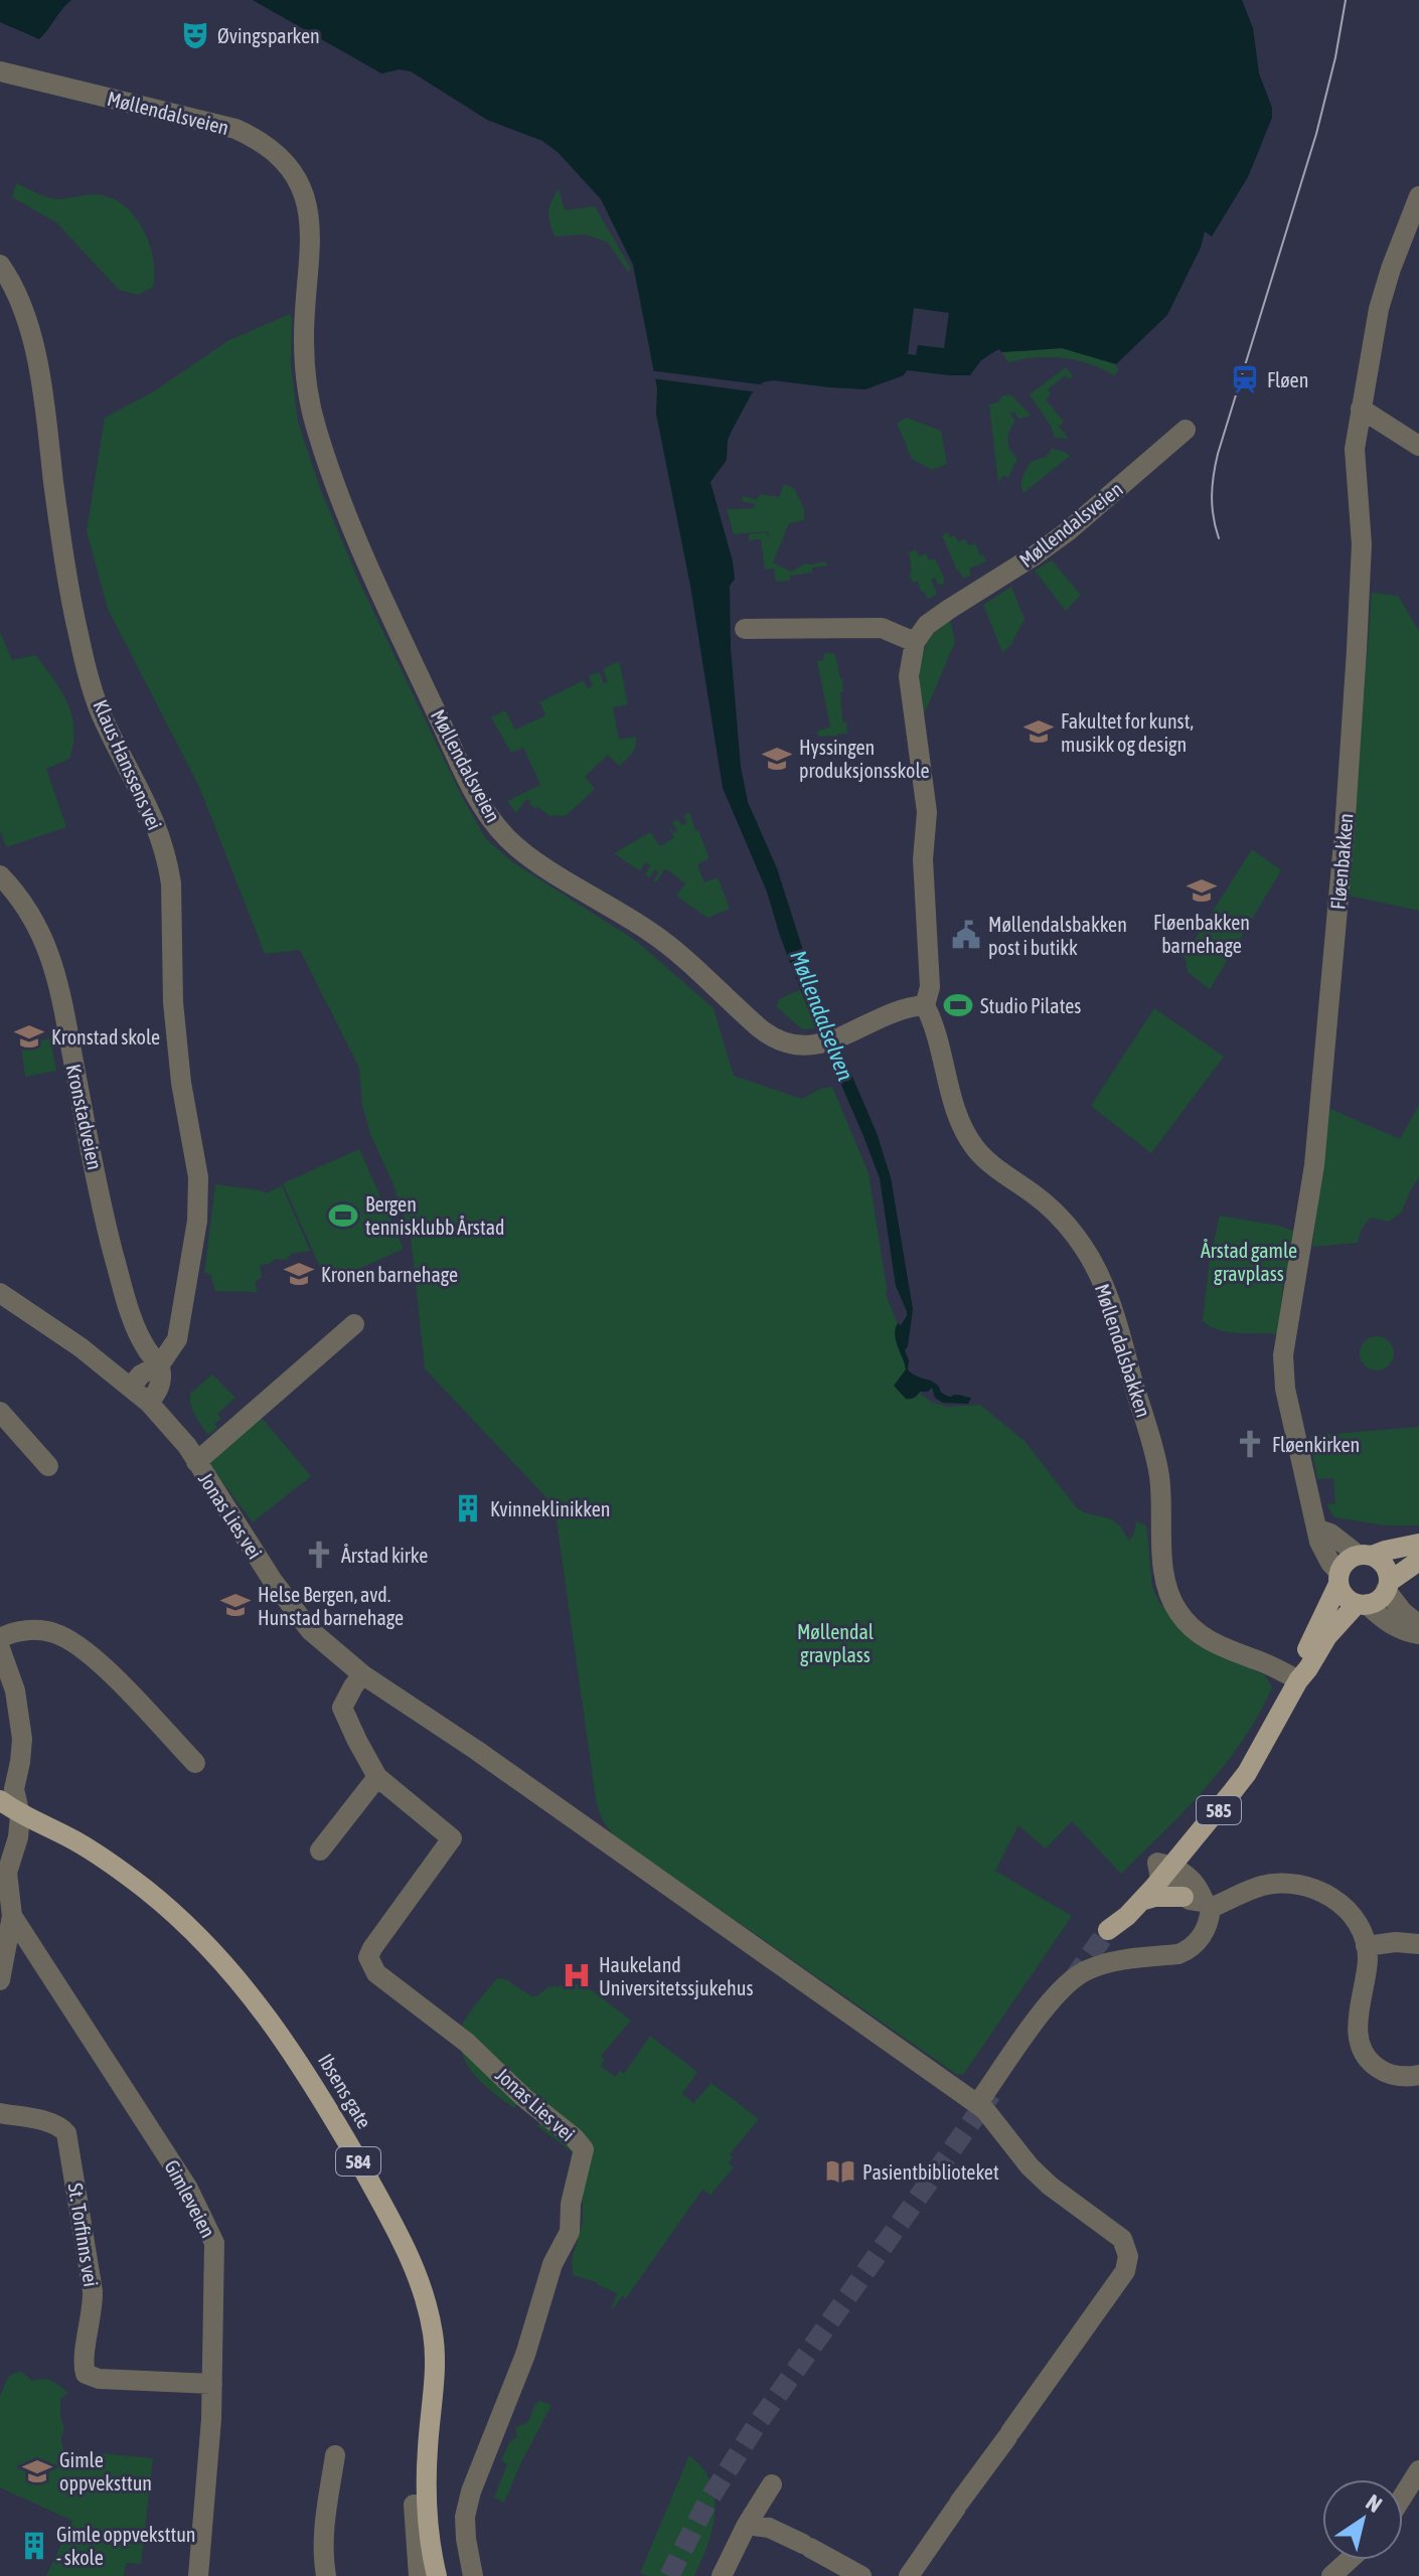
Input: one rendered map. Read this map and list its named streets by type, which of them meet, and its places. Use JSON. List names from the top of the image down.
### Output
{
  "streets": {
    "main road": ["585", "Ibsens gate", "584"],
    "street": [
      "Møllendalsveien",
      "Klaus Hanssens vei",
      "Fløenbakken",
      "Kronstadveien",
      "Møllendalsbakken",
      "Jonas Lies vei",
      "Gimleveien",
      "St. Torfinns vei"
    ]
  },
  "crossings": [
    ["Møllendalsveien", "Møllendalsbakken"],
    ["Klaus Hanssens vei", "Kronstadveien"],
    ["Fløenbakken", "585"],
    ["Møllendalsbakken", "585"],
    ["Gimleveien", "St. Torfinns vei"]
  ],
  "water": ["Møllendalselven"],
  "parks": ["Årstad gamle gravplass", "Møllendal gravplass"],
  "places": {
    "theatre": ["Øvingsparken"],
    "station": ["Fløen"],
    "school or university": [
      "Fakultet for kunst, musikk og design",
      "Hyssingen produksjonsskole",
      "Fløenbakken barnehage",
      "Kronstad skole",
      "Kronen barnehage",
      "Helse Bergen, avd. Hunstad barnehage",
      "Gimle oppveksttun"
    ],
    "public building": ["Møllendalsbakken post i butikk"],
    "sports": ["Studio Pilates", "Bergen tennisklubb Årstad"],
    "church": ["Fløenkirken", "Årstad kirke"],
    "building": ["Kvinneklinikken", "Gimle oppveksttun - skole"],
    "hospital": ["Haukeland Universitetssjukehus"],
    "library": ["Pasientbiblioteket"]
  },
  "north": "top right"
}
